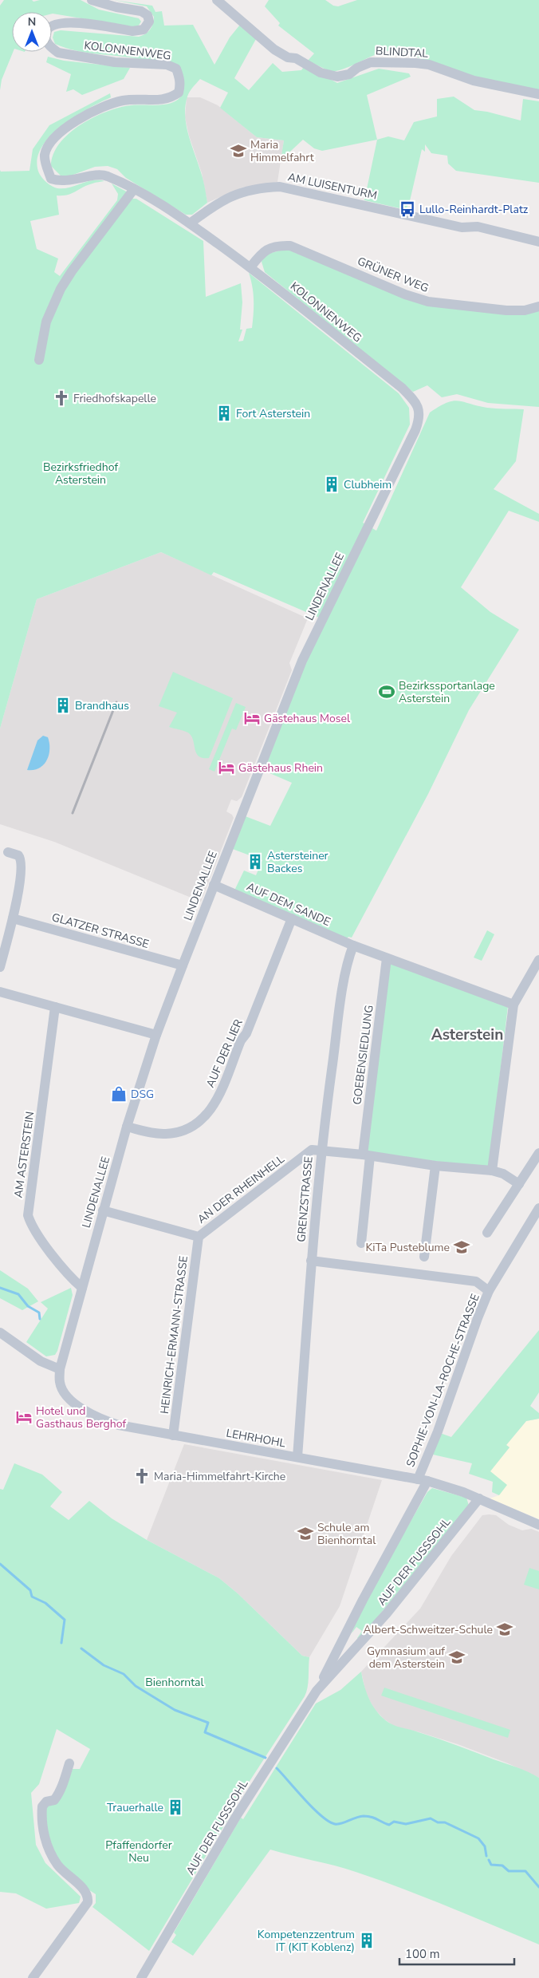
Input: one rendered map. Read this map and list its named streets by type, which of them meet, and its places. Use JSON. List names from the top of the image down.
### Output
{
  "streets": {
    "street": [
      "KOLONNENWEG",
      "BLINDTAL",
      "AM LUISENTURM",
      "GRÜNER WEG",
      "LINDENALLEE",
      "AUF DEM SANDE",
      "GLATZER STRASSE",
      "AUF DER LIER",
      "GOEBENSIEDLUNG",
      "AM ASTERSTEIN",
      "AN DER RHEINHELL",
      "GRENZSTRASSE",
      "HEINRICH-ERMANN-STRASSE",
      "SOPHIE-VON-LA-ROCHE-STRASSE",
      "LEHRHOHL",
      "AUF DER FUSSSOHL"
    ]
  },
  "crossings": [
    ["KOLONNENWEG", "AM LUISENTURM"],
    ["KOLONNENWEG", "GRÜNER WEG"],
    ["KOLONNENWEG", "LINDENALLEE"],
    ["LINDENALLEE", "AUF DEM SANDE"],
    ["LINDENALLEE", "GLATZER STRASSE"],
    ["LINDENALLEE", "AUF DER LIER"],
    ["LINDENALLEE", "AM ASTERSTEIN"],
    ["LINDENALLEE", "AN DER RHEINHELL"],
    ["LINDENALLEE", "LEHRHOHL"],
    ["AUF DEM SANDE", "AUF DER LIER"],
    ["AUF DEM SANDE", "GRENZSTRASSE"],
    ["AN DER RHEINHELL", "GRENZSTRASSE"],
    ["AN DER RHEINHELL", "HEINRICH-ERMANN-STRASSE"],
    ["GRENZSTRASSE", "LEHRHOHL"],
    ["HEINRICH-ERMANN-STRASSE", "LEHRHOHL"],
    ["SOPHIE-VON-LA-ROCHE-STRASSE", "LEHRHOHL"],
    ["SOPHIE-VON-LA-ROCHE-STRASSE", "AUF DER FUSSSOHL"],
    ["LEHRHOHL", "AUF DER FUSSSOHL"]
  ],
  "districts": ["Asterstein"],
  "parks": ["Bezirksfriedhof Asterstein", "Bienhorntal", "Pfaffendorfer Neu"],
  "places": {
    "school or university": [
      "Maria Himmelfahrt",
      "KiTa Pusteblume",
      "Schule am Bienhorntal",
      "Albert-Schweitzer-Schule",
      "Gymnasium auf dem Asterstein"
    ],
    "bus stop": ["Lullo-Reinhardt-Platz"],
    "church": ["Friedhofskapelle", "Maria-Himmelfahrt-Kirche"],
    "building": [
      "Fort Asterstein",
      "Clubheim",
      "Brandhaus",
      "Astersteiner Backes",
      "Trauerhalle",
      "Kompetenzzentrum IT (KIT Koblenz)"
    ],
    "sports": ["Bezirkssportanlage Asterstein"],
    "hotel": ["Gästehaus Mosel", "Gästehaus Rhein", "Hotel und Gasthaus Berghof"],
    "shop": ["DSG"]
  },
  "scale_bar": "100 m",
  "north": "top"
}
